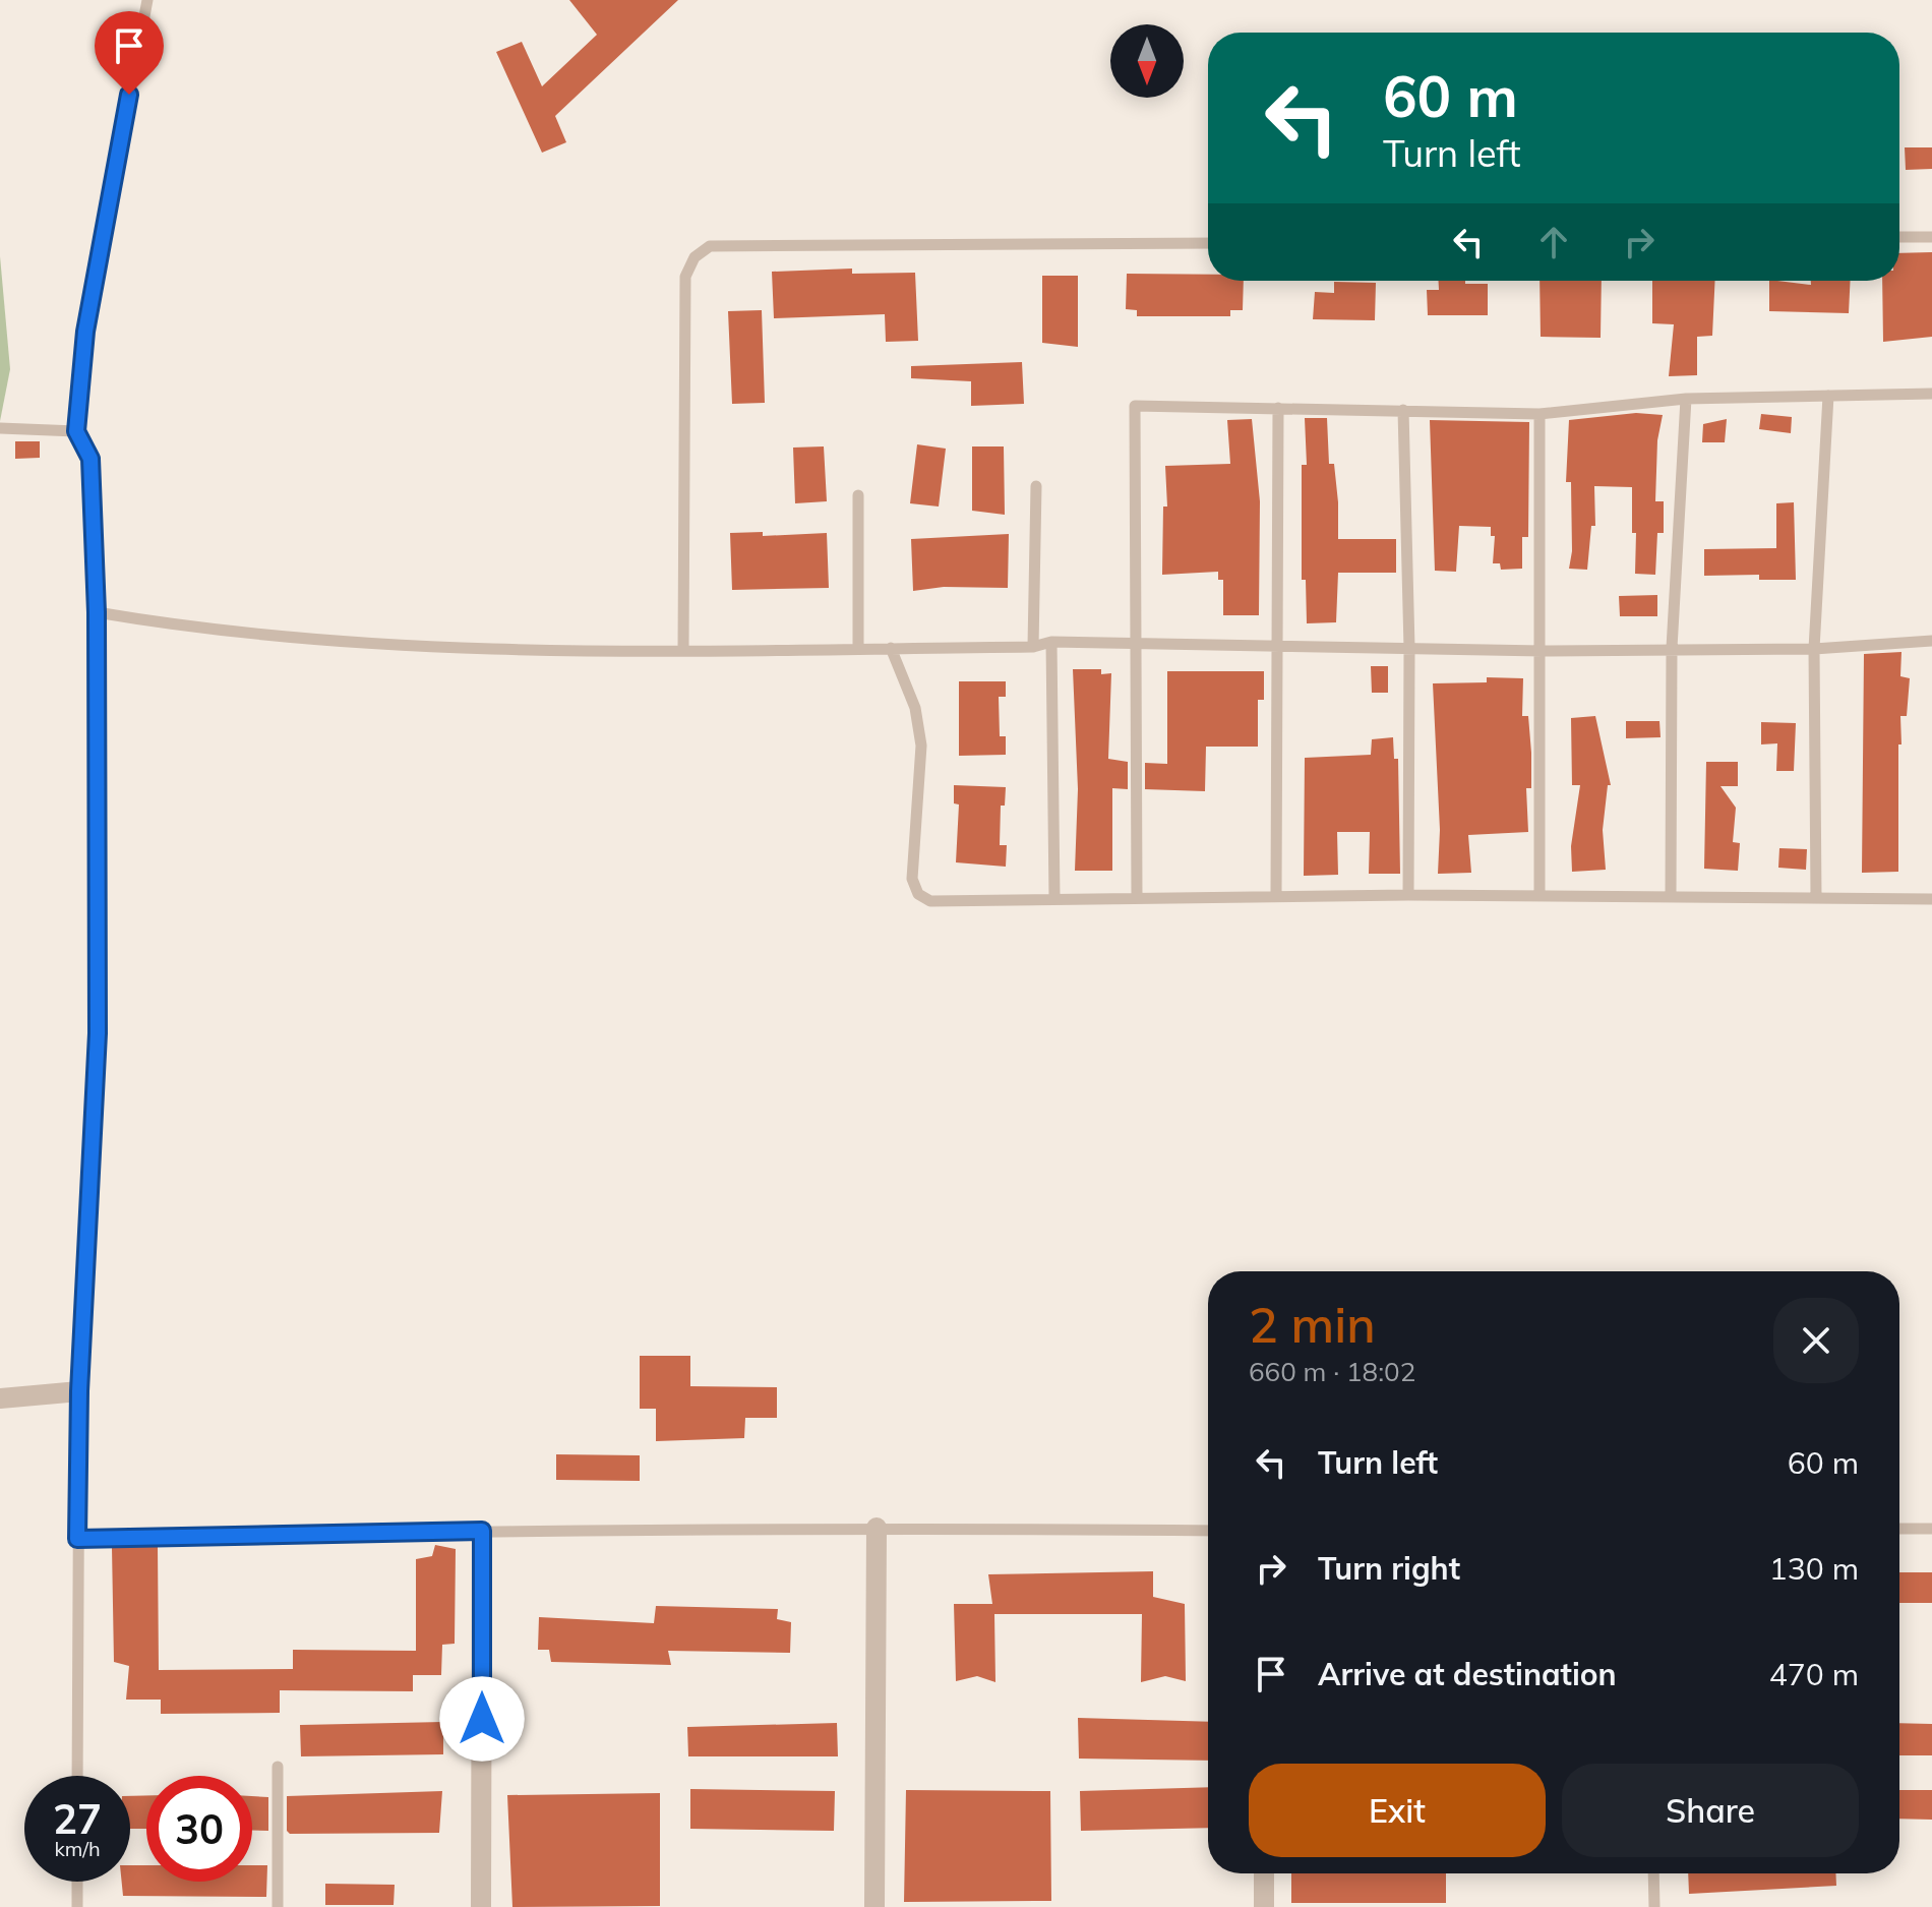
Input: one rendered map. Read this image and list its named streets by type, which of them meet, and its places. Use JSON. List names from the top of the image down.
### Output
{
  "north": "bottom",
  "page": {
    "turn": ["60 m", "Turn left"],
    "heading": ["2 min", "660 m · 18:02"],
    "list": [
      {
        "name": "Turn left",
        "value": "60 m"
      },
      {
        "name": "Turn right",
        "value": "130 m"
      },
      {
        "name": "Arrive at destination",
        "value": "470 m"
      }
    ],
    "buttons": ["Exit", "Share"],
    "speed": "27 km/h",
    "limit": "30"
  }
}
